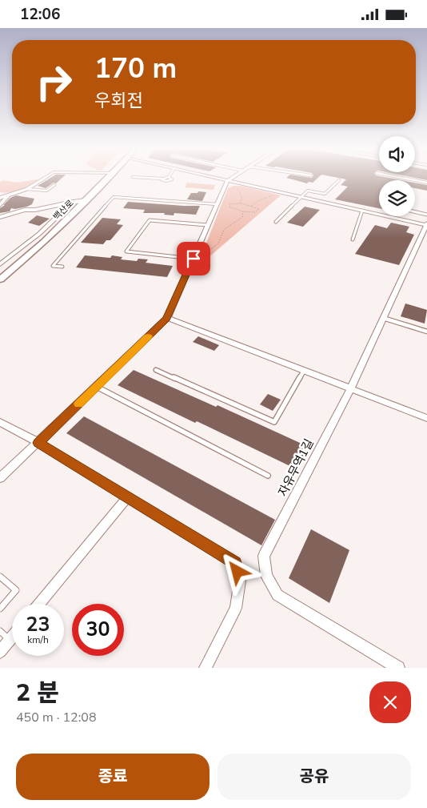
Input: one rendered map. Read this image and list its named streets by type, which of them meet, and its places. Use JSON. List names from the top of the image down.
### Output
{
  "streets": {
    "main road": ["백산로"],
    "street": ["자유무역1길"]
  },
  "page": {
    "status": "12:06",
    "turn": ["170 m", "우회전"],
    "speed": "23 km/h",
    "limit": "30",
    "heading": ["2 분", "450 m · 12:08"],
    "buttons": ["종료", "공유"]
  }
}
